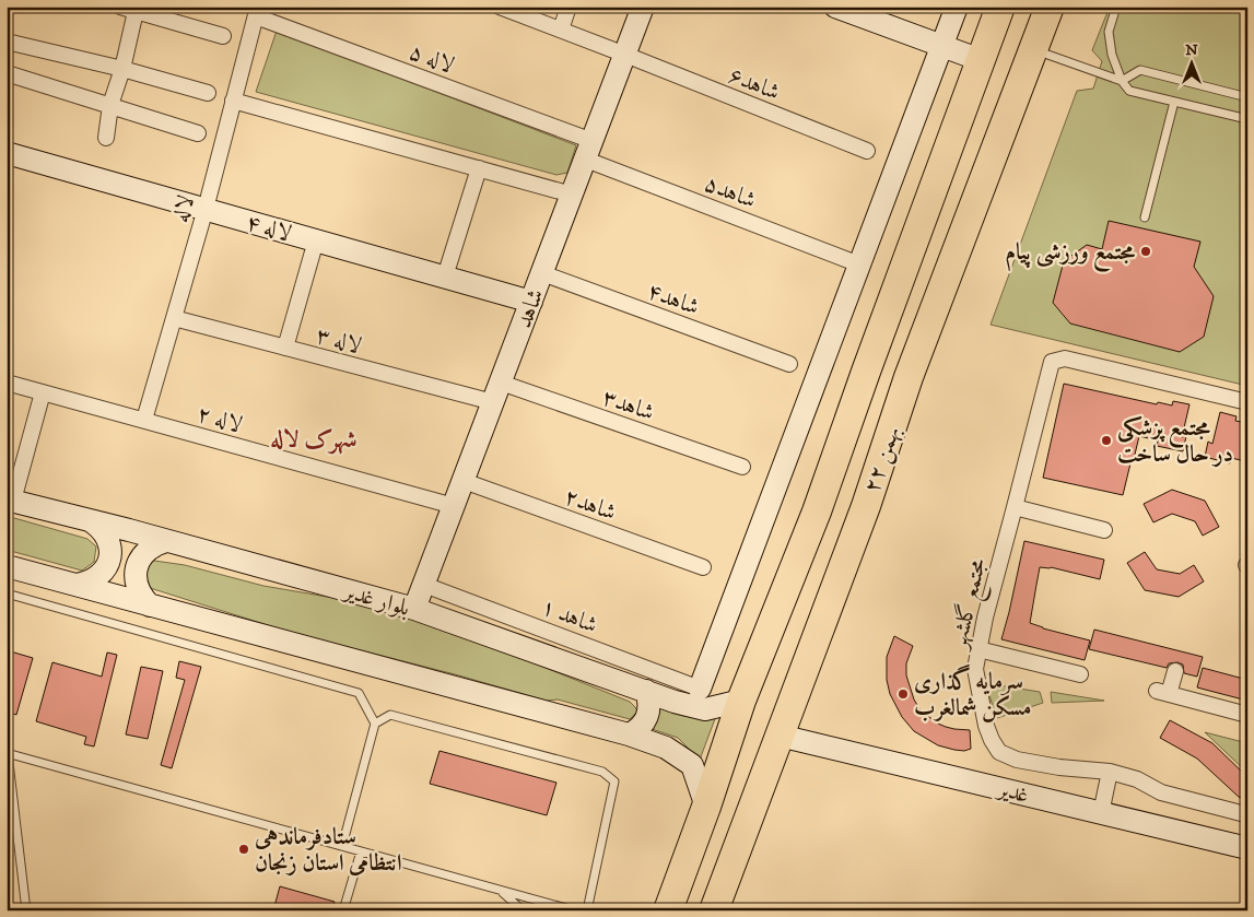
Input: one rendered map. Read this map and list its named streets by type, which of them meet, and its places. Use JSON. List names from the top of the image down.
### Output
{
  "streets": {
    "highway": ["۲۲ بهمن"],
    "main road": [
      "لاله ۴",
      "شاهد",
      "بلوار غدیر",
      "غدیر"
    ],
    "street": [
      "لاله ۵",
      "شاهد۶",
      "شاهد۵",
      "لاله",
      "شاهد۴",
      "لاله ۳",
      "شاهد۳",
      "لاله ۲",
      "شاهد۲",
      "مجتمع گلشهر",
      "شاهد ۱"
    ]
  },
  "crossings": [
    ["لاله ۵", "شاهد۵"],
    ["لاله ۵", "لاله"],
    ["لاله ۵", "شاهد"],
    ["شاهد۶", "شاهد"],
    ["شاهد۵", "شاهد"],
    ["لاله", "لاله ۴"],
    ["لاله", "لاله ۳"],
    ["لاله", "لاله ۲"],
    ["لاله ۴", "شاهد"],
    ["شاهد۴", "شاهد"],
    ["شاهد", "لاله ۳"],
    ["شاهد", "شاهد۳"],
    ["شاهد", "لاله ۲"],
    ["شاهد", "شاهد۲"],
    ["شاهد", "بلوار غدیر"],
    ["شاهد", "شاهد ۱"],
    ["لاله ۳", "شاهد۳"],
    ["۲۲ بهمن", "بلوار غدیر"],
    ["۲۲ بهمن", "غدیر"]
  ],
  "districts": ["شهرک لاله"],
  "places": [
    "مجتمع ورزشی پیام",
    "مجتمع پزشکی در حال ساخت",
    "سرمایه گذاری مسکن شمالغرب",
    "ستادفرماندهی انتظامی استان زنجان"
  ],
  "north": "top"
}
